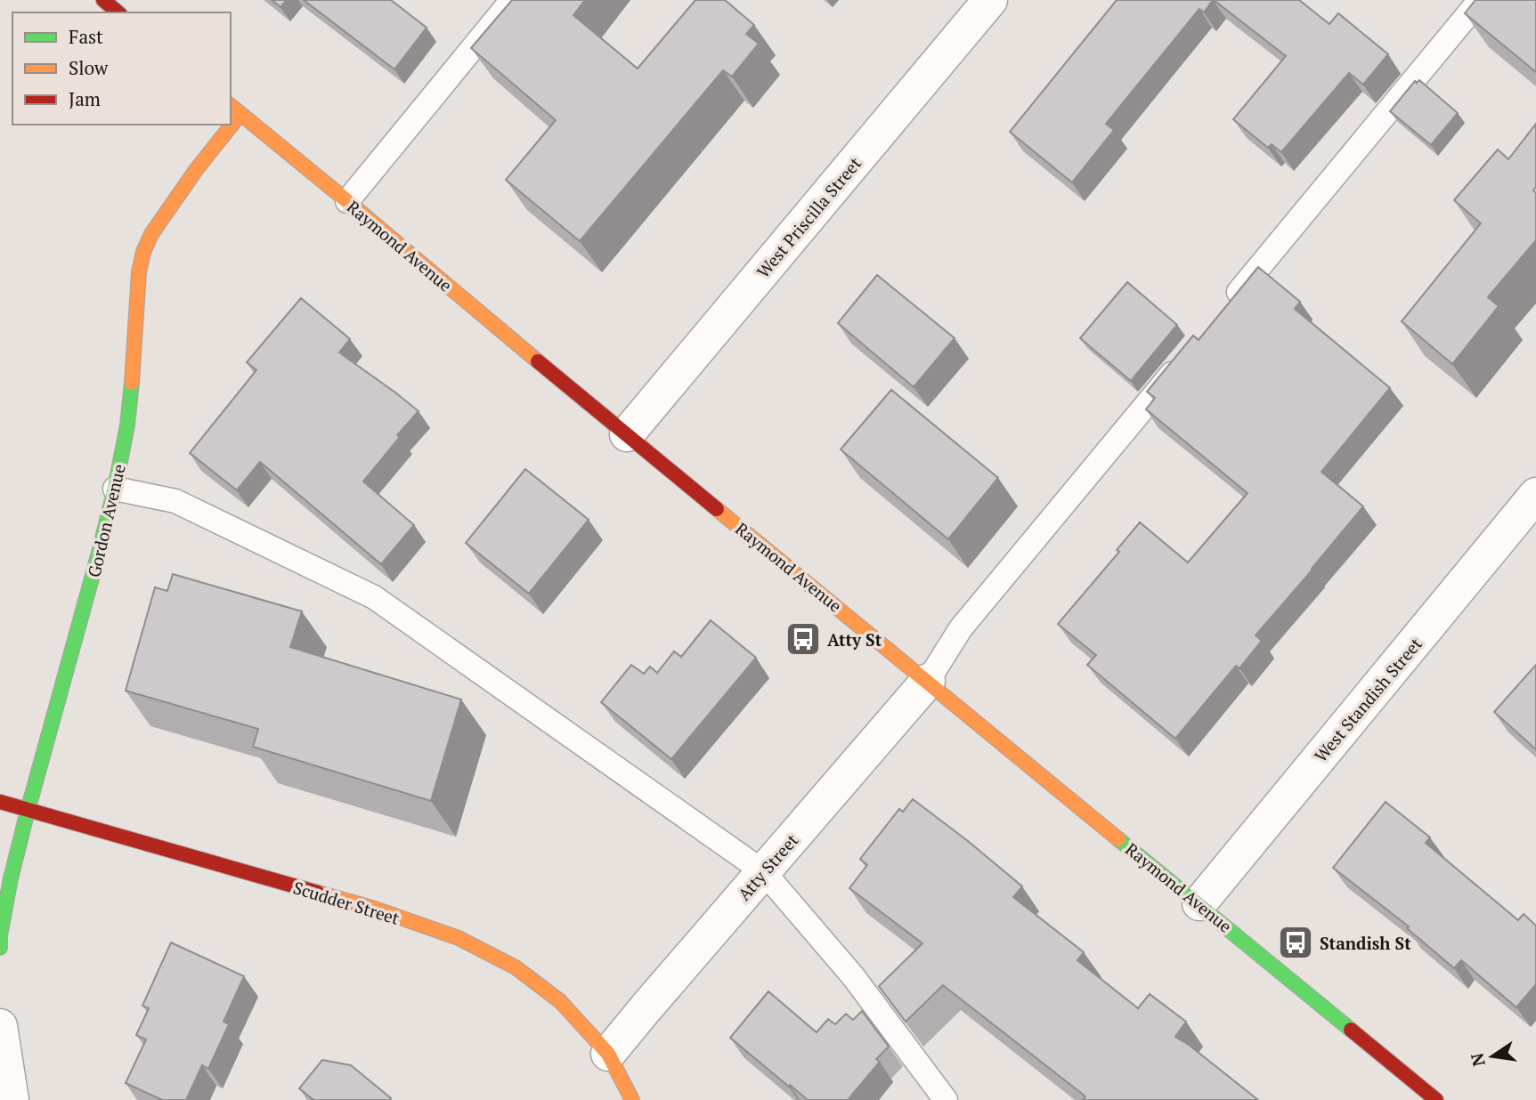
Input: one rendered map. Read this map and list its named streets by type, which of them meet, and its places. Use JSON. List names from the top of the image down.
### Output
{
  "streets": {
    "street": [
      "West Priscilla Street",
      "Raymond Avenue",
      "Gordon Avenue",
      "West Standish Street",
      "Atty Street",
      "Scudder Street"
    ]
  },
  "crossings": [
    ["West Priscilla Street", "Raymond Avenue"],
    ["Raymond Avenue", "Gordon Avenue"],
    ["Raymond Avenue", "West Standish Street"],
    ["Raymond Avenue", "Atty Street"],
    ["Gordon Avenue", "Scudder Street"],
    ["Atty Street", "Scudder Street"]
  ],
  "places": {
    "bus stop": ["Atty St", "Standish St"]
  },
  "legend": ["Fast", "Slow", "Jam"],
  "north": "left"
}
